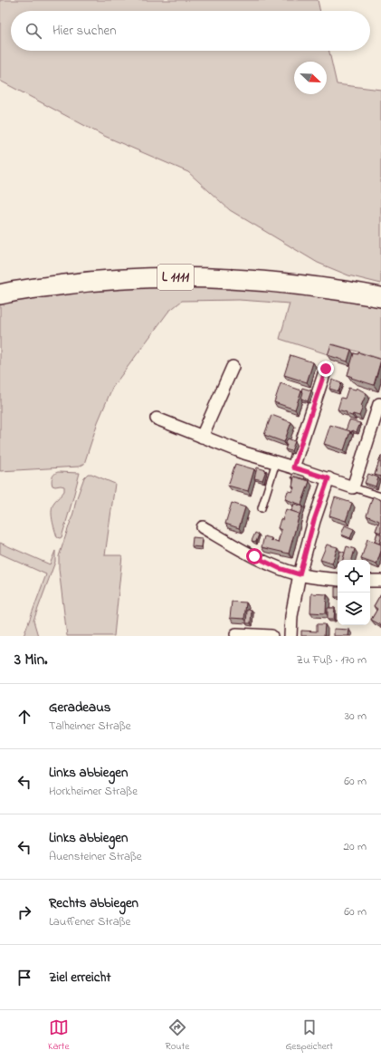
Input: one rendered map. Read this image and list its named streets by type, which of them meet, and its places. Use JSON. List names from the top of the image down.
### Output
{
  "streets": {
    "main road": ["L 1111"]
  },
  "north": "bottom right",
  "page": {
    "search": "Hier suchen",
    "heading": ["3 Min.", "Zu Fuß · 170 m"],
    "list": [
      ["Geradeaus", "Talheimer Straße", "30 m"],
      ["Links abbiegen", "Horkheimer Straße", "60 m"],
      ["Links abbiegen", "Auensteiner Straße", "20 m"],
      ["Rechts abbiegen", "Lauffener Straße", "60 m"],
      "Ziel erreicht"
    ],
    "nav": ["Karte", "Route", "Gespeichert"]
  }
}
